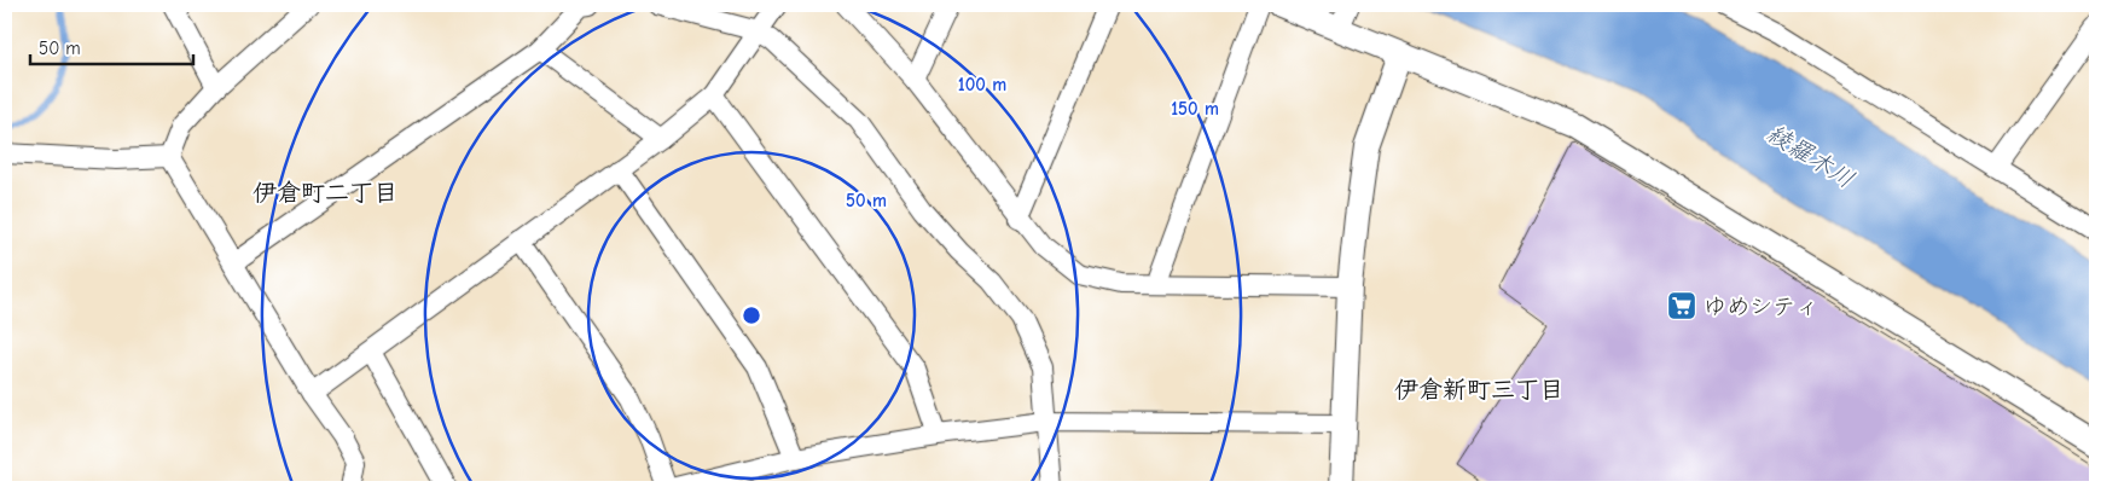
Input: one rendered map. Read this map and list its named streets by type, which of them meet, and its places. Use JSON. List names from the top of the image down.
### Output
{
  "districts": ["伊倉町二丁目", "伊倉新町三丁目"],
  "water": ["綾羅木川"],
  "places": {
    "supermarket": ["ゆめシティ"]
  },
  "scale_bar": "50 m",
  "rings": ["100 m", "150 m", "50 m"]
}
